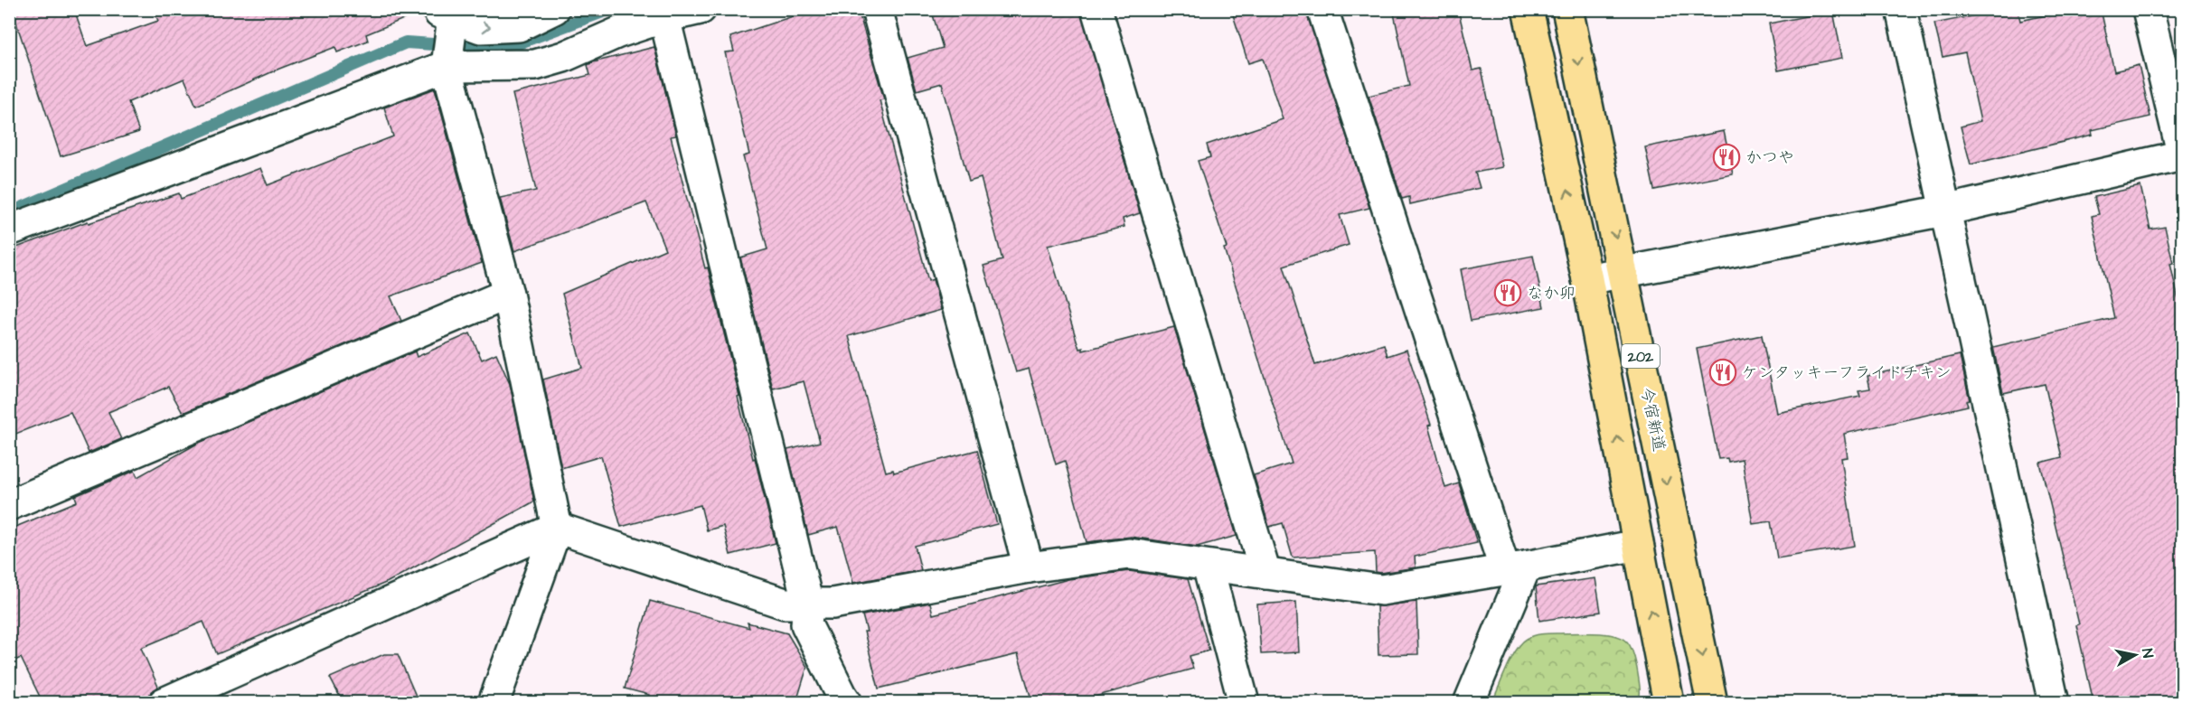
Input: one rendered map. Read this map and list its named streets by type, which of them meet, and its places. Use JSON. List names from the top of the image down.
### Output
{
  "streets": {
    "highway": ["202", "今宿新道"]
  },
  "places": {
    "restaurant": ["かつや", "なか卯", "ケンタッキーフライドチキン"]
  },
  "north": "right"
}
